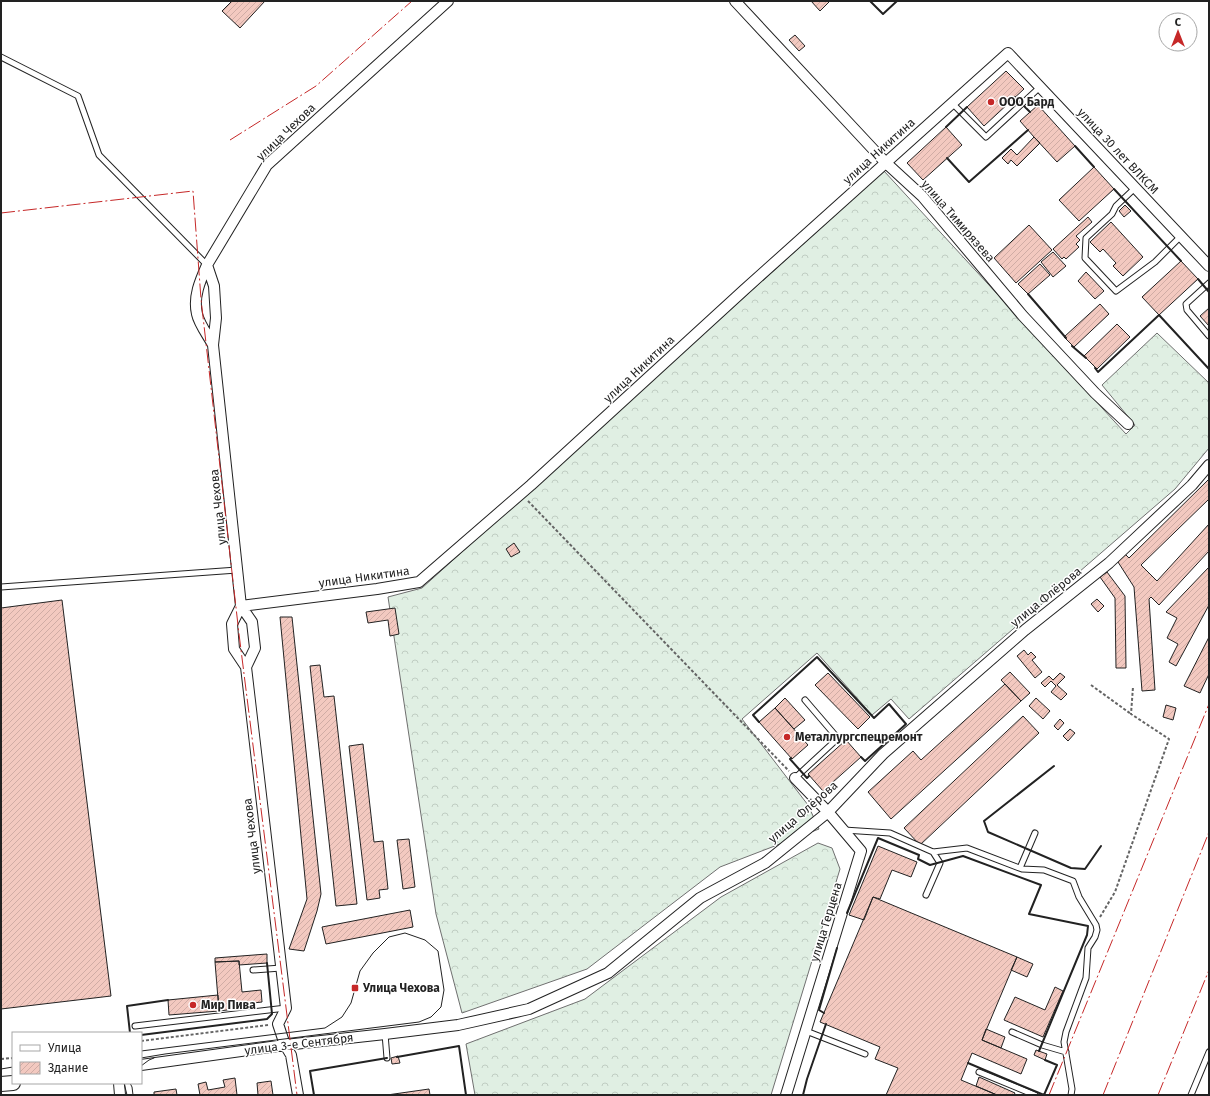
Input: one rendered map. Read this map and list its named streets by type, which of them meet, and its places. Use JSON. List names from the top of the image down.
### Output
{
  "streets": {
    "street": [
      "улица Чехова",
      "улица Никитина",
      "улица 30 лет ВЛКСМ",
      "улица Тимирязева",
      "улица Флёрова",
      "улица Герцена",
      "улица 3-е Сентября"
    ]
  },
  "crossings": [
    ["улица Чехова", "улица Никитина"],
    ["улица Никитина", "улица 30 лет ВЛКСМ"],
    ["улица Никитина", "улица Тимирязева"],
    ["улица Флёрова", "улица Герцена"],
    ["улица Флёрова", "улица 3-е Сентября"]
  ],
  "places": {
    "other": ["ООО Бард", "Металлургспецремонт", "Мир Пива"],
    "transit": ["Улица Чехова"]
  },
  "legend": ["Улица", "Здание"],
  "north": "top"
}
